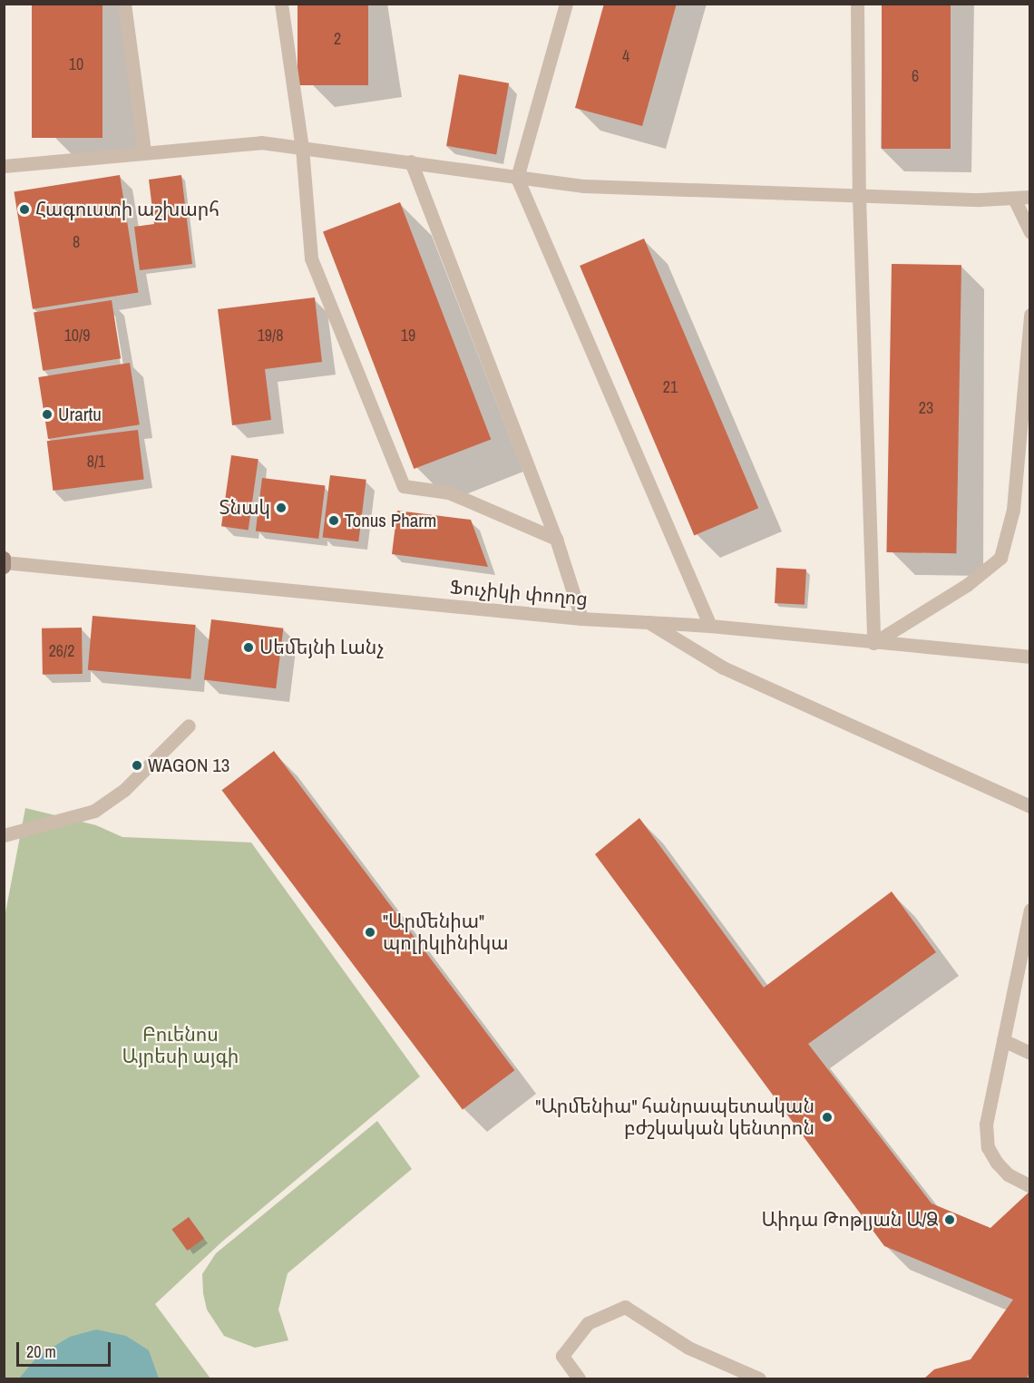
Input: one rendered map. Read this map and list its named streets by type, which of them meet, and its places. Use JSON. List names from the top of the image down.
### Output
{
  "streets": {
    "street": ["Ֆուչիկի փողոց"]
  },
  "parks": ["Բուենոս Այրեսի այգի"],
  "places": [
    "Հագուստի աշխարհ",
    "Urartu",
    "Տնակ",
    "Tonus Pharm",
    "Սեմեյնի Լանչ",
    "WAGON 13",
    "\"Արմենիա\" պոլիկլինիկա",
    "\"Արմենիա\" հանրապետական բժշկական կենտրոն",
    "Աիդա Թոթլյան Ա/Ձ"
  ],
  "house_numbers": [
    "2",
    "4",
    "10",
    "6",
    "8",
    "10/9",
    "19/8",
    "19",
    "21",
    "23",
    "8/1",
    "26/2"
  ],
  "scale_bar": "20 m"
}
